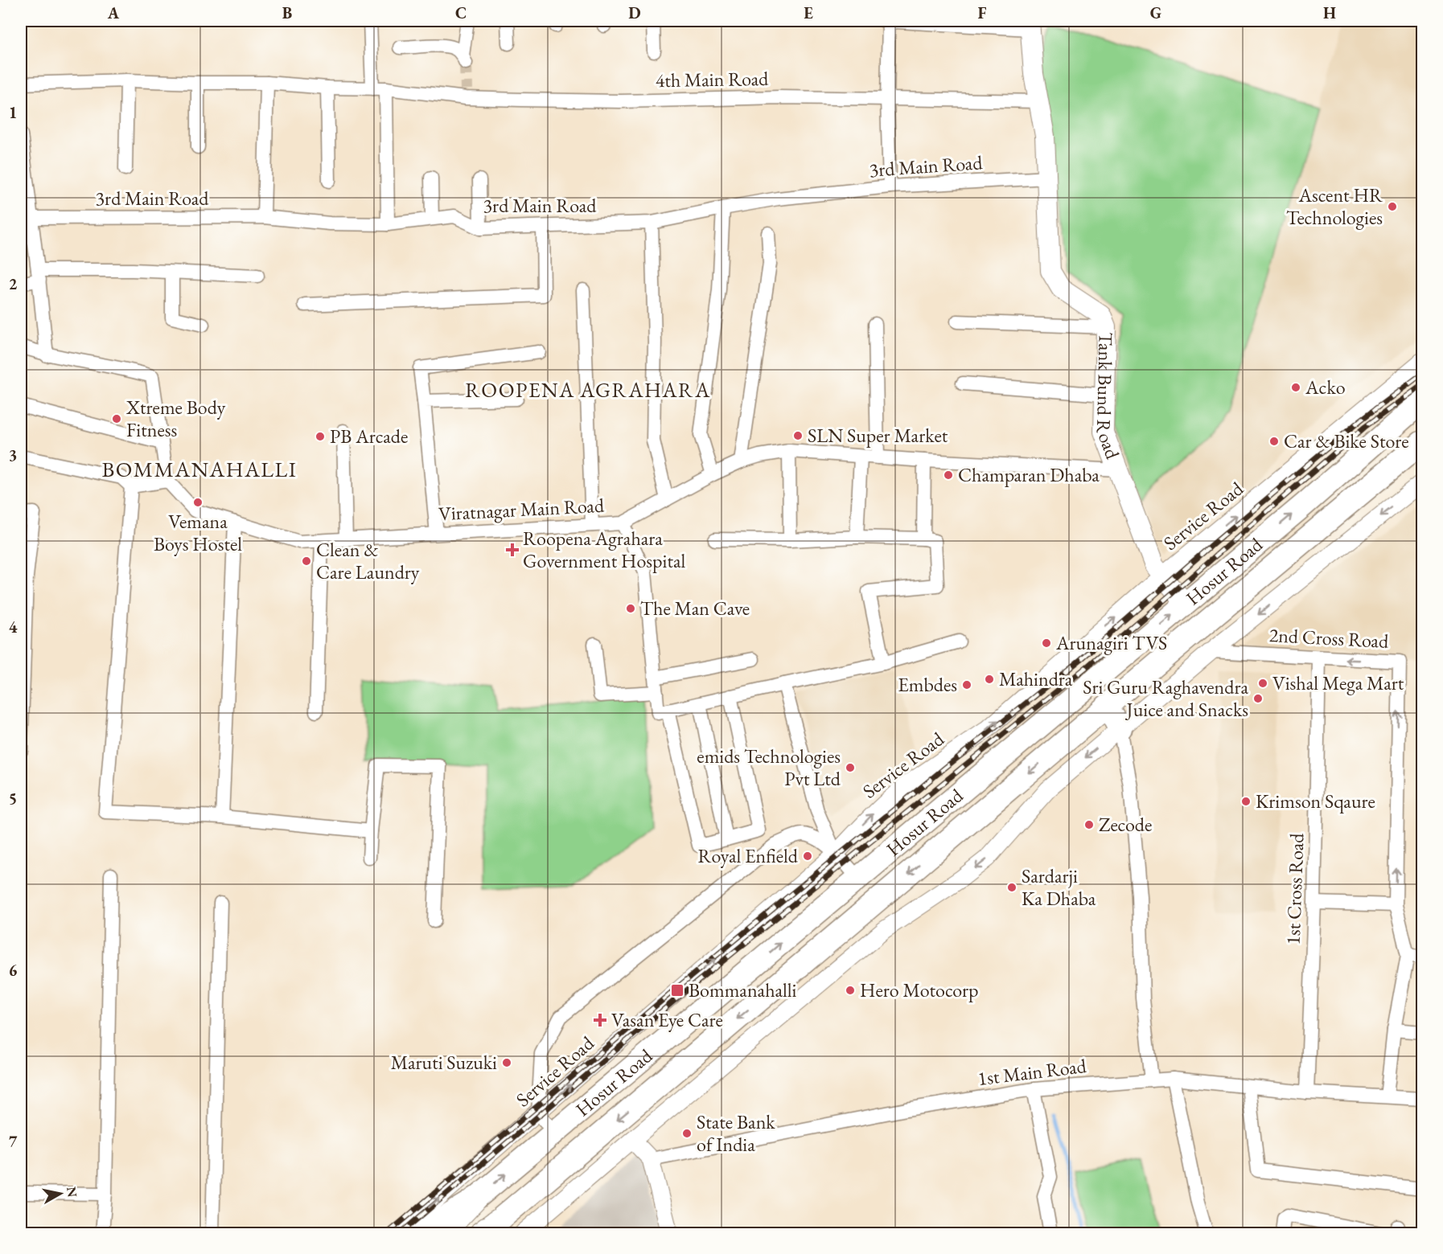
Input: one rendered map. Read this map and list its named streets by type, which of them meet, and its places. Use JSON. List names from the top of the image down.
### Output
{
  "streets": {
    "highway": ["Hosur Road"],
    "main road": ["Tank Bund Road"],
    "street": [
      "4th Main Road",
      "3rd Main Road",
      "Viratnagar Main Road",
      "Service Road",
      "2nd Cross Road",
      "1st Cross Road",
      "1st Main Road"
    ]
  },
  "crossings": [
    ["4th Main Road", "Tank Bund Road"],
    ["3rd Main Road", "Tank Bund Road"],
    ["Tank Bund Road", "Viratnagar Main Road"],
    ["Tank Bund Road", "Service Road"],
    ["Tank Bund Road", "Hosur Road"],
    ["2nd Cross Road", "1st Cross Road"],
    ["2nd Cross Road", "1st Main Road"],
    ["1st Cross Road", "1st Main Road"]
  ],
  "districts": ["ROOPENA AGRAHARA", "BOMMANAHALLI"],
  "places": {
    "other": [
      "Ascent HR Technologies",
      "Acko",
      "Xtreme Body Fitness",
      "SLN Super Market",
      "PB Arcade",
      "Car & Bike Store",
      "Champaran Dhaba",
      "Vemana Boys Hostel",
      "Clean & Care Laundry",
      "The Man Cave",
      "Arunagiri TVS",
      "Mahindra",
      "Vishal Mega Mart",
      "Embdes",
      "Sri Guru Raghavendra Juice and Snacks",
      "emids Technologies Pvt Ltd",
      "Krimson Sqaure",
      "Zecode",
      "Royal Enfield",
      "Sardarji Ka Dhaba",
      "Hero Motocorp",
      "Maruti Suzuki",
      "State Bank of India"
    ],
    "health": ["Roopena Agrahara Government Hospital", "Vasan Eye Care"],
    "transit": ["Bommanahalli"]
  },
  "north": "right",
  "grid": {
    "columns": [
      "A",
      "B",
      "C",
      "D",
      "E",
      "F",
      "G",
      "H"
    ],
    "rows": [
      "1",
      "2",
      "3",
      "4",
      "5",
      "6",
      "7"
    ]
  }
}
